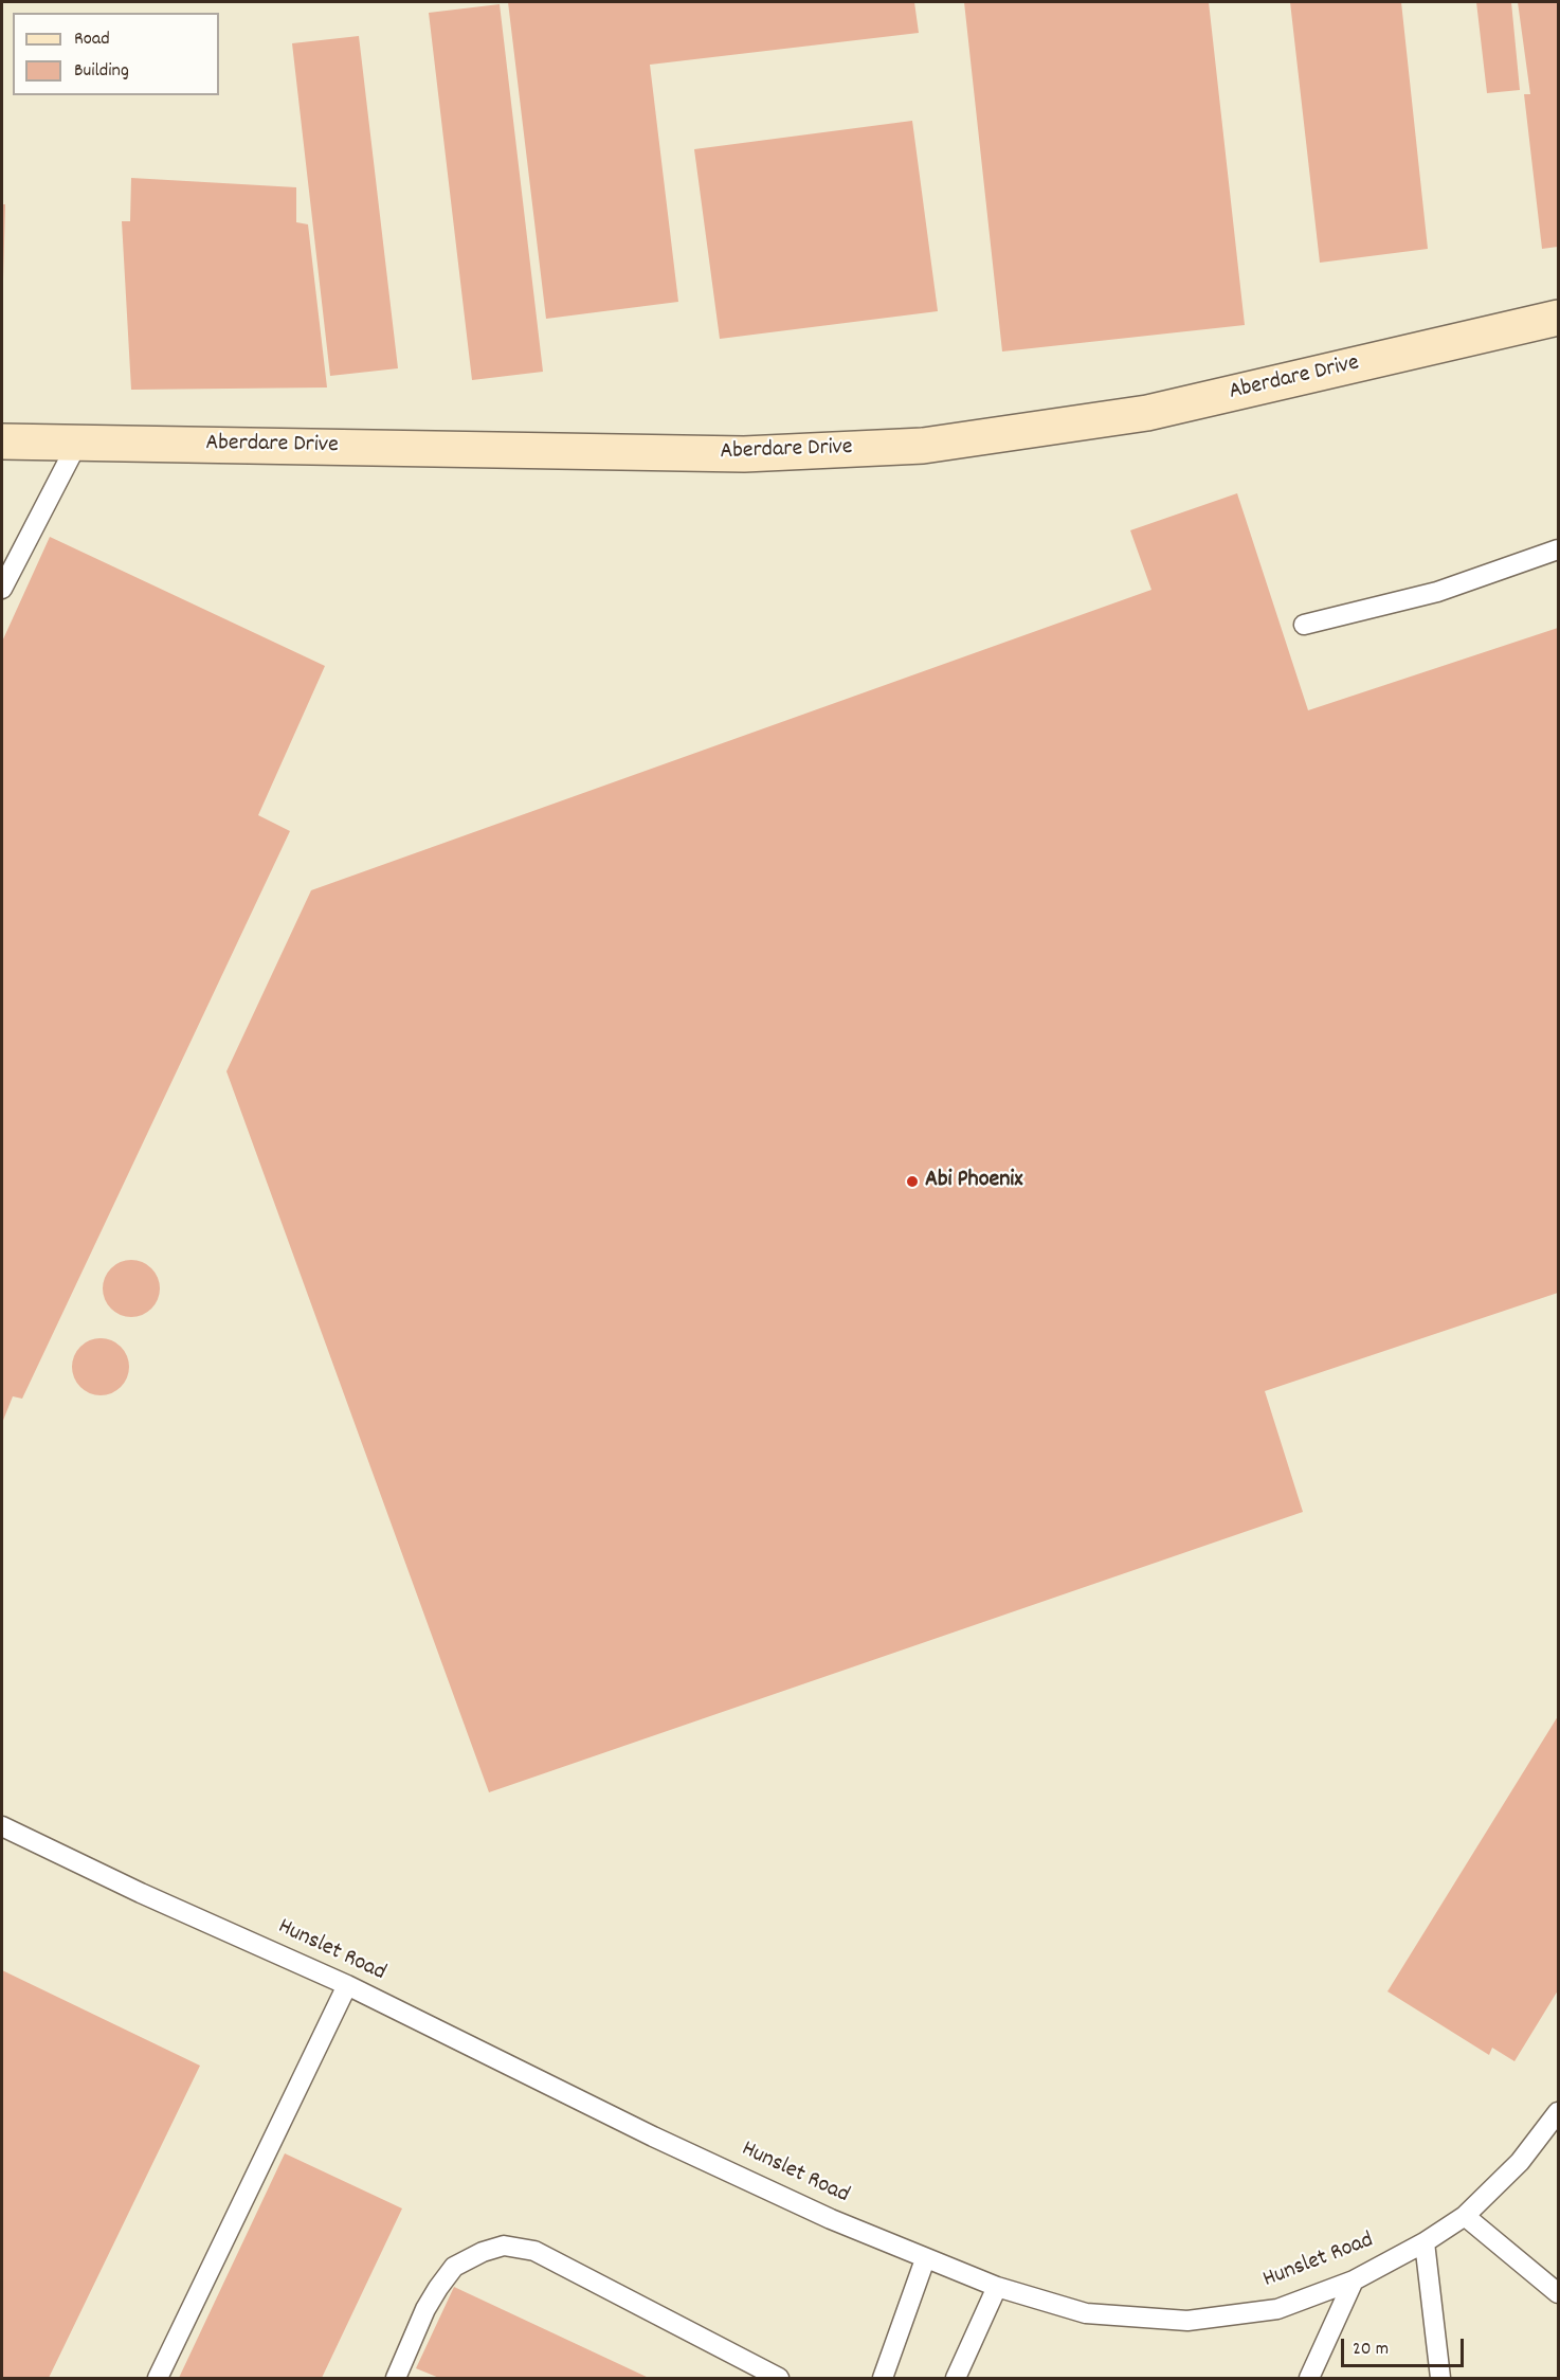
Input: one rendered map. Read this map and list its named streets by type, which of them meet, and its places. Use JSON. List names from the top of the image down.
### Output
{
  "streets": {
    "street": ["Aberdare Drive"],
    "lane": ["Hunslet Road"]
  },
  "places": ["Abi Phoenix"],
  "legend": ["Road", "Building"],
  "scale_bar": "20 m"
}
